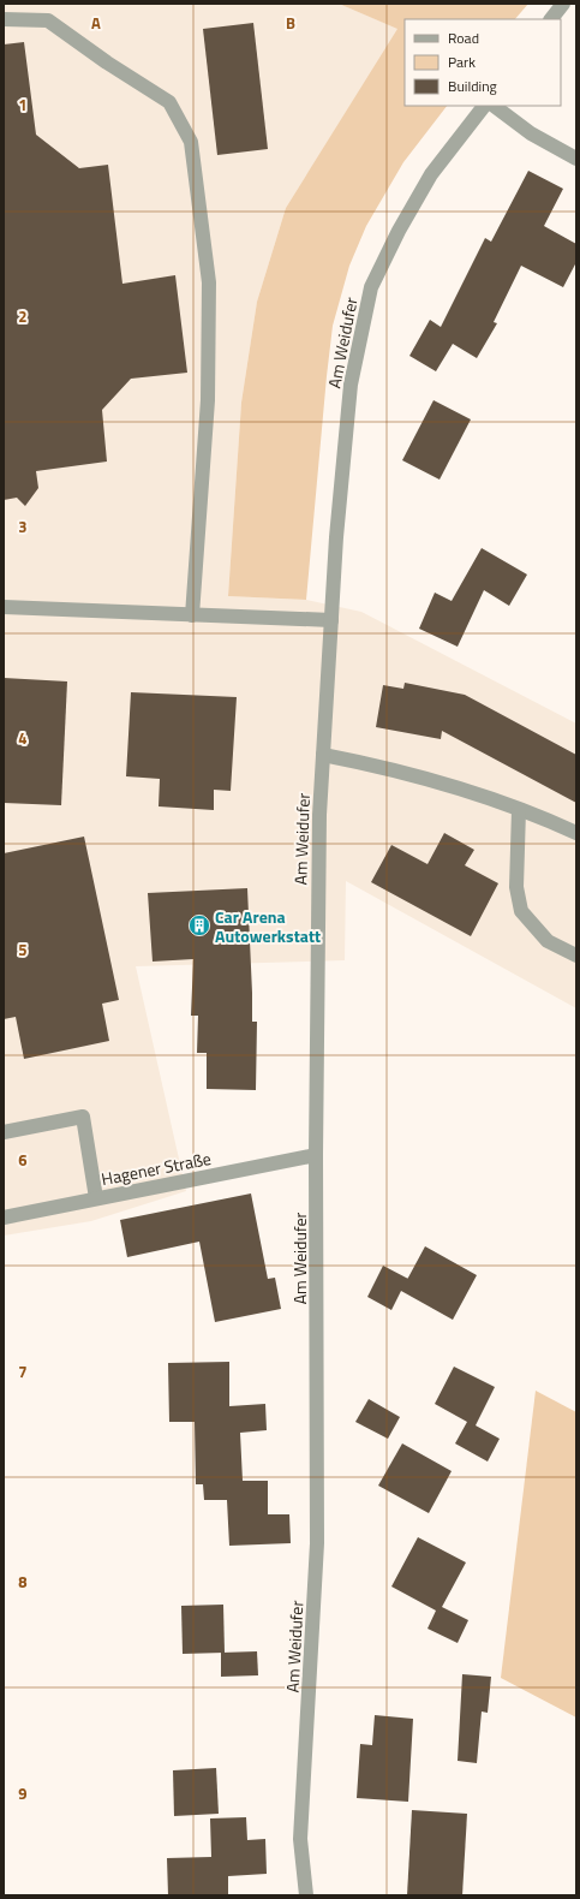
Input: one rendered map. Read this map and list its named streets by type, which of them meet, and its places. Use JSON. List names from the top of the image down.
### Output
{
  "streets": {
    "street": ["Am Weidufer", "Hagener Straße"]
  },
  "crossings": [
    ["Am Weidufer", "Hagener Straße"]
  ],
  "places": {
    "building": ["Car Arena Autowerkstatt"]
  },
  "legend": ["Road", "Park", "Building"],
  "grid": {
    "columns": ["A", "B"],
    "rows": [
      "1",
      "2",
      "3",
      "4",
      "5",
      "6",
      "7",
      "8",
      "9"
    ]
  }
}
